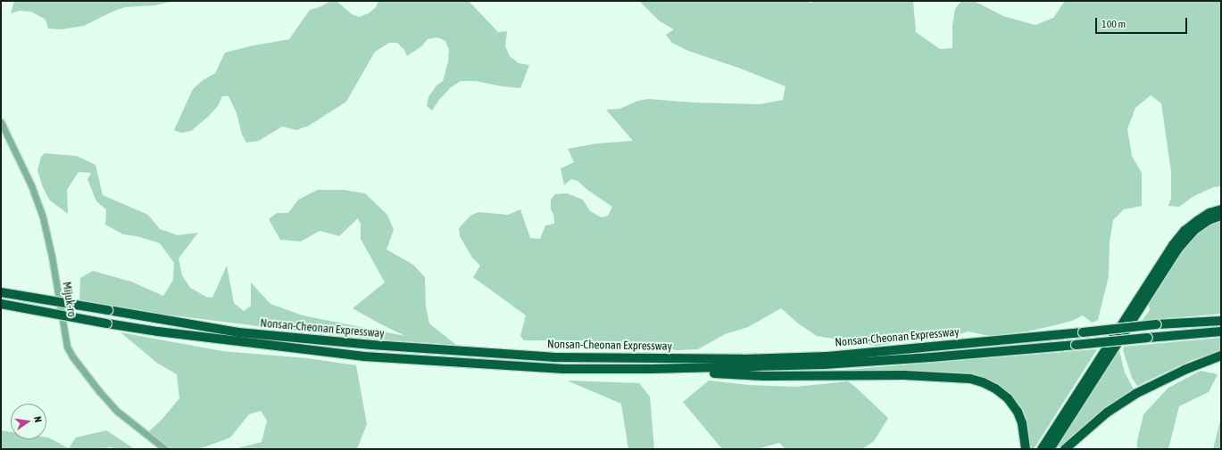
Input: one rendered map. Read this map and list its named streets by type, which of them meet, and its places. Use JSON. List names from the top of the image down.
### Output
{
  "streets": {
    "highway": ["Nonsan-Cheonan Expressway"],
    "street": ["Mijuk-ro"]
  },
  "scale_bar": "100 m",
  "north": "right"
}
